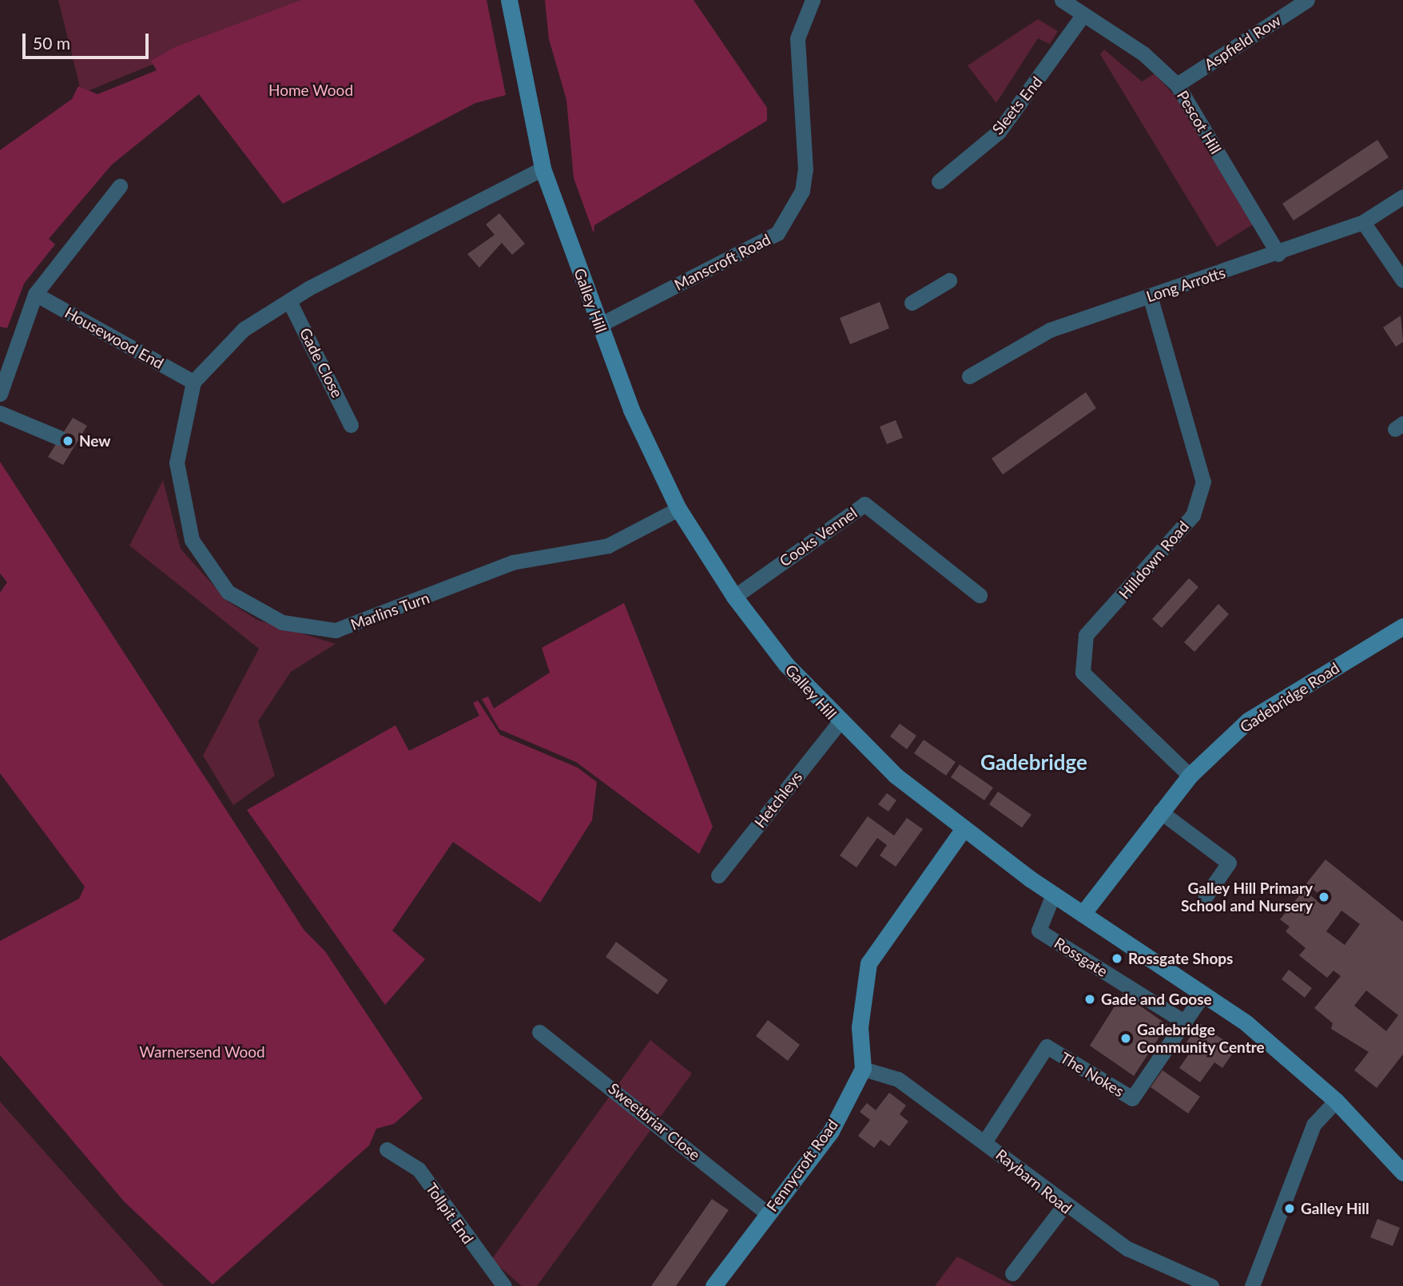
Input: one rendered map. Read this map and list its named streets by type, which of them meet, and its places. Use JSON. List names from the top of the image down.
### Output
{
  "streets": {
    "street": [
      "Aspfield Row",
      "Sleets End",
      "Pescot Hill",
      "Manscroft Road",
      "Long Arrotts",
      "Galley Hill",
      "Housewood End",
      "Gade Close",
      "Cooks Vennel",
      "Hilldown Road",
      "Marlins Turn",
      "Gadebridge Road",
      "Hetchleys",
      "Rossgate",
      "The Nokes",
      "Sweetbriar Close",
      "Fennycroft Road",
      "Raybarn Road",
      "Tollpit End"
    ]
  },
  "crossings": [
    ["Aspfield Row", "Pescot Hill"],
    ["Sleets End", "Pescot Hill"],
    ["Pescot Hill", "Long Arrotts"],
    ["Manscroft Road", "Galley Hill"],
    ["Long Arrotts", "Hilldown Road"],
    ["Galley Hill", "Cooks Vennel"],
    ["Galley Hill", "Marlins Turn"],
    ["Galley Hill", "Gadebridge Road"],
    ["Galley Hill", "Hetchleys"],
    ["Galley Hill", "Rossgate"],
    ["Galley Hill", "The Nokes"],
    ["Housewood End", "Marlins Turn"],
    ["Hilldown Road", "Gadebridge Road"],
    ["Rossgate", "The Nokes"],
    ["The Nokes", "Raybarn Road"],
    ["Sweetbriar Close", "Fennycroft Road"],
    ["Fennycroft Road", "Raybarn Road"]
  ],
  "districts": ["Gadebridge"],
  "parks": ["Home Wood", "Warnersend Wood"],
  "places": [
    "New",
    "Galley Hill Primary School and Nursery",
    "Rossgate Shops",
    "Gade and Goose",
    "Gadebridge Community Centre",
    "Galley Hill"
  ],
  "scale_bar": "50 m"
}
